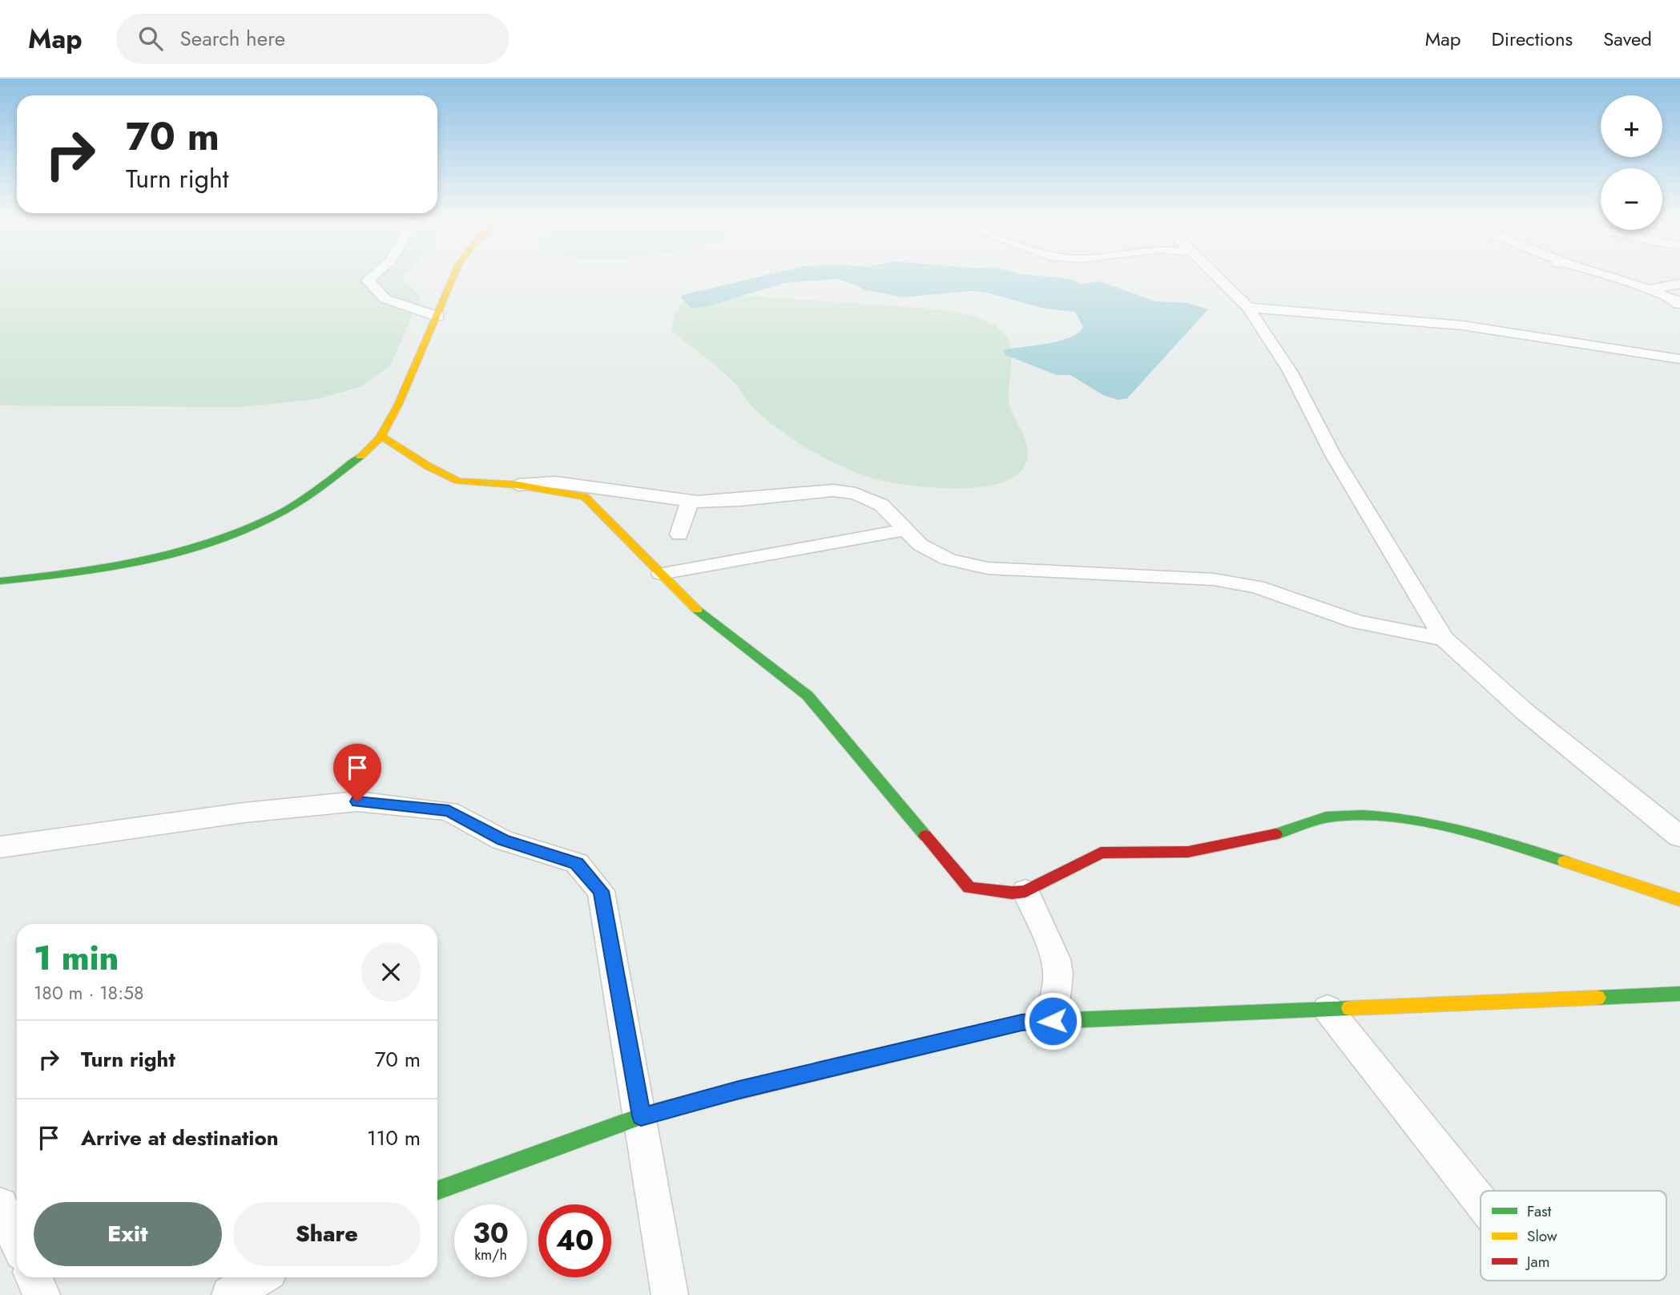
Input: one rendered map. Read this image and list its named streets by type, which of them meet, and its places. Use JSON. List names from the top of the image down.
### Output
{
  "legend": ["Fast", "Slow", "Jam"],
  "page": {
    "header": "Map",
    "search": "Search here",
    "nav": ["Map", "Directions", "Saved"],
    "map_buttons": ["+", "−"],
    "turn": ["70 m", "Turn right"],
    "heading": ["1 min", "180 m · 18:58"],
    "list": [
      {
        "name": "Turn right",
        "value": "70 m"
      },
      {
        "name": "Arrive at destination",
        "value": "110 m"
      }
    ],
    "buttons": ["Exit", "Share"],
    "speed": "30 km/h",
    "limit": "40"
  }
}
